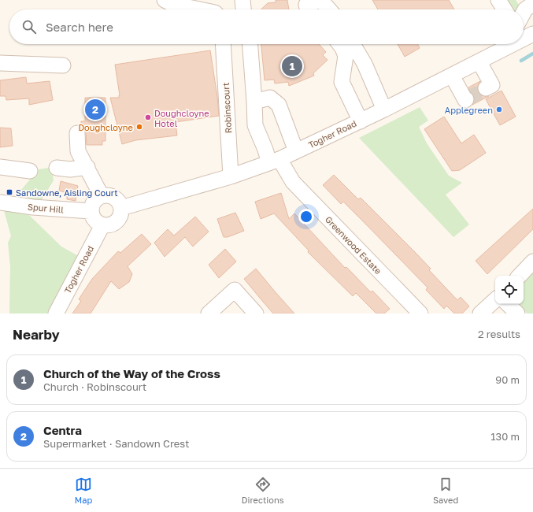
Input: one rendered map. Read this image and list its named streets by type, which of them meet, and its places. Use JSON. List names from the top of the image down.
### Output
{
  "streets": {
    "street": [
      "Robinscourt",
      "Togher Road",
      "Spur Hill",
      "Greenwood Estate"
    ]
  },
  "crossings": [
    ["Robinscourt", "Togher Road"],
    ["Togher Road", "Spur Hill"],
    ["Togher Road", "Greenwood Estate"]
  ],
  "places": {
    "other": ["Applegreen", "Doughcloyne Hotel", "Doughcloyne"],
    "transit": ["Sandowne, Aisling Court"]
  },
  "page": {
    "search": "Search here",
    "pins": ["1", "2"],
    "heading": ["Nearby", "2 results"],
    "list": [
      {
        "mark": "1",
        "name": "Church of the Way of the Cross",
        "note": "Church · Robinscourt",
        "value": "90 m"
      },
      {
        "mark": "2",
        "name": "Centra",
        "note": "Supermarket · Sandown Crest",
        "value": "130 m"
      }
    ],
    "nav": ["Map", "Directions", "Saved"]
  }
}
